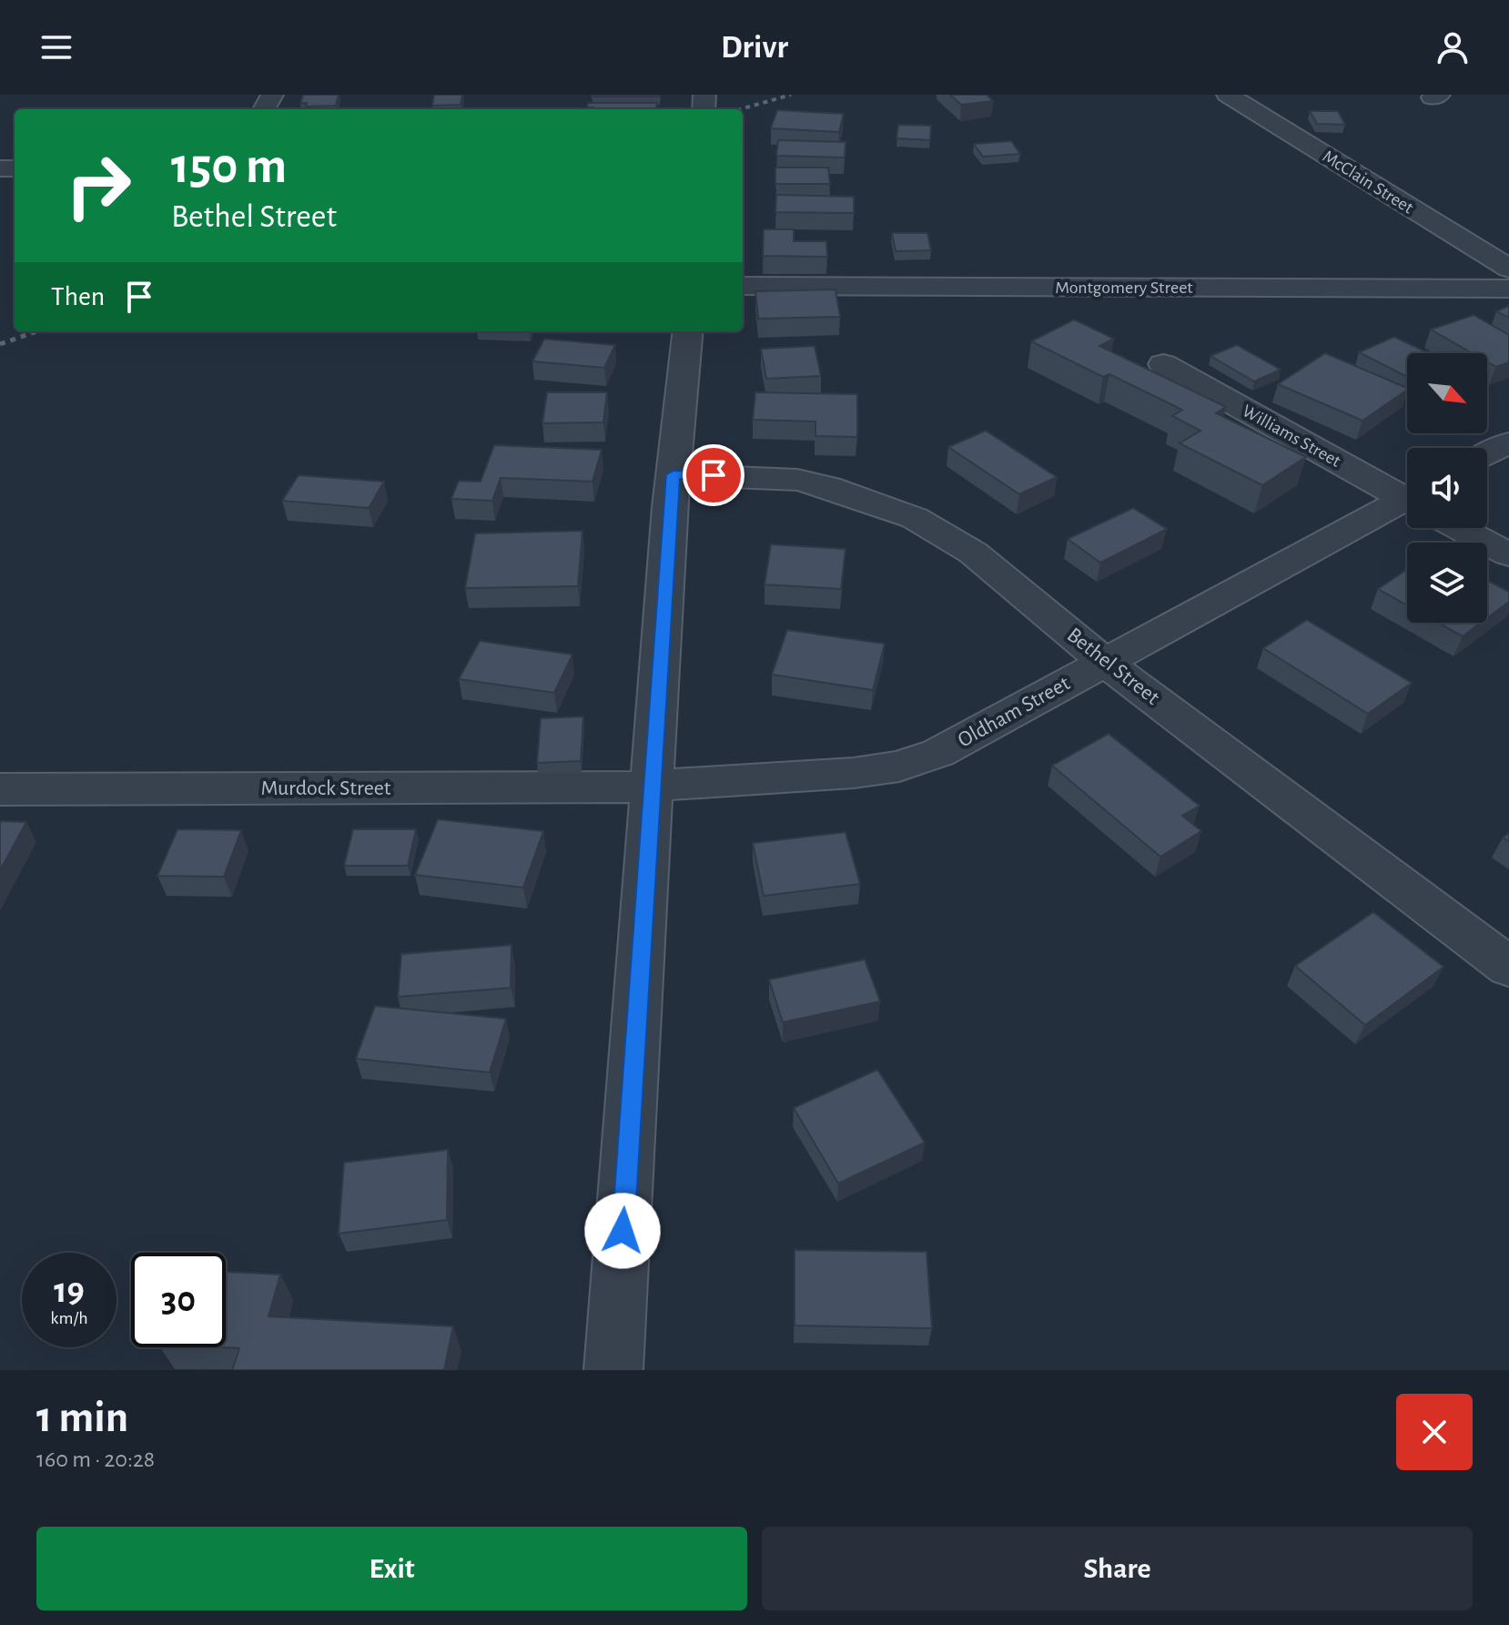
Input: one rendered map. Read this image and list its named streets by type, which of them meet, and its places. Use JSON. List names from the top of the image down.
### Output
{
  "streets": {
    "street": [
      "McClain Street",
      "Montgomery Street",
      "Williams Street",
      "Bethel Street",
      "Oldham Street",
      "Murdock Street"
    ]
  },
  "crossings": [
    ["Bethel Street", "Oldham Street"],
    ["Oldham Street", "Murdock Street"]
  ],
  "north": "bottom right",
  "page": {
    "header": "Drivr",
    "turn": ["150 m", "Bethel Street"],
    "then": "Then",
    "speed": "19 km/h",
    "limit": "30",
    "heading": ["1 min", "160 m · 20:28"],
    "buttons": ["Exit", "Share"]
  }
}
